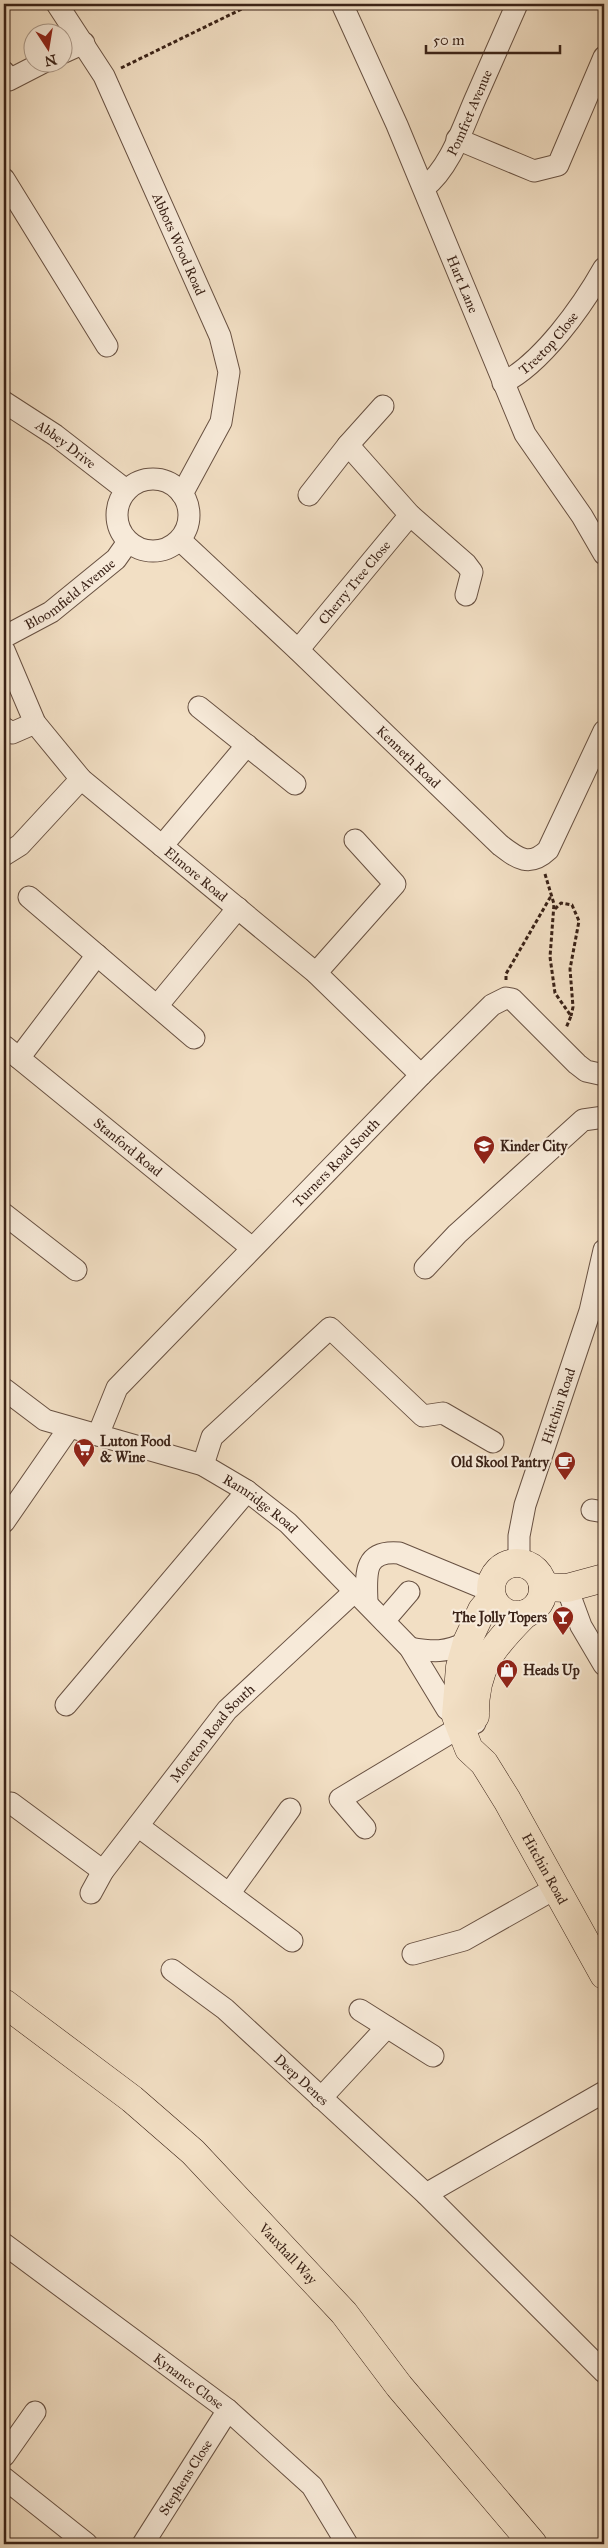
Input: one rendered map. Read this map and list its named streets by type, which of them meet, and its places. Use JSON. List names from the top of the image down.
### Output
{
  "streets": {
    "main road": ["Hitchin Road", "Vauxhall Way"],
    "street": [
      "Pomfret Avenue",
      "Abbots Wood Road",
      "Hart Lane",
      "Treetop Close",
      "Abbey Drive",
      "Cherry Tree Close",
      "Bloomfield Avenue",
      "Kenneth Road",
      "Elmore Road",
      "Stanford Road",
      "Turners Road South",
      "Ramridge Road",
      "Moreton Road South",
      "Deep Denes",
      "Kynance Close",
      "Stephens Close"
    ]
  },
  "crossings": [
    ["Pomfret Avenue", "Hart Lane"],
    ["Abbots Wood Road", "Abbey Drive"],
    ["Abbots Wood Road", "Bloomfield Avenue"],
    ["Abbots Wood Road", "Kenneth Road"],
    ["Hart Lane", "Treetop Close"],
    ["Abbey Drive", "Bloomfield Avenue"],
    ["Abbey Drive", "Kenneth Road"],
    ["Cherry Tree Close", "Kenneth Road"],
    ["Bloomfield Avenue", "Kenneth Road"],
    ["Elmore Road", "Turners Road South"],
    ["Stanford Road", "Turners Road South"],
    ["Turners Road South", "Ramridge Road"],
    ["Hitchin Road", "Ramridge Road"],
    ["Ramridge Road", "Moreton Road South"],
    ["Kynance Close", "Stephens Close"]
  ],
  "places": {
    "school or university": ["Kinder City"],
    "supermarket": ["Luton Food & Wine"],
    "cafe": ["Old Skool Pantry"],
    "bar": ["The Jolly Topers"],
    "shop": ["Heads Up"]
  },
  "scale_bar": "50 m",
  "north": "bottom"
}
